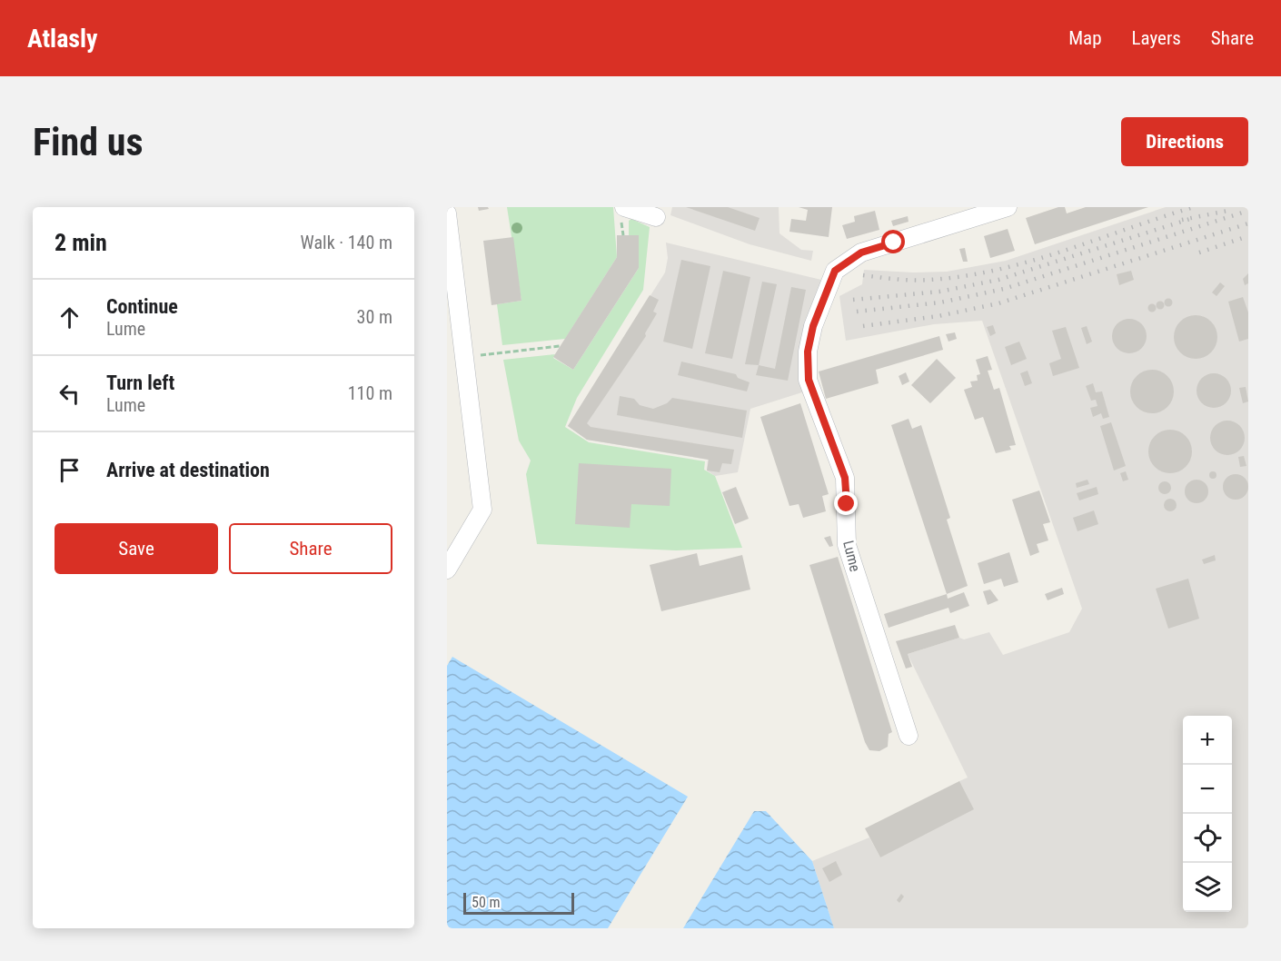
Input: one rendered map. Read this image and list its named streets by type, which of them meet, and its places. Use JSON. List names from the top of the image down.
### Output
{
  "streets": {
    "lane": ["Lume"]
  },
  "scale_bar": "50 m",
  "page": {
    "header": "Atlasly",
    "nav": ["Map", "Layers", "Share"],
    "buttons": [
      "Directions",
      ["Save", "Share"]
    ],
    "title": "Find us",
    "heading": ["2 min", "Walk · 140 m"],
    "list": [
      ["Continue", "Lume", "30 m"],
      ["Turn left", "Lume", "110 m"],
      "Arrive at destination"
    ],
    "map_buttons": ["+", "−"],
    "scale": "50 m"
  }
}
